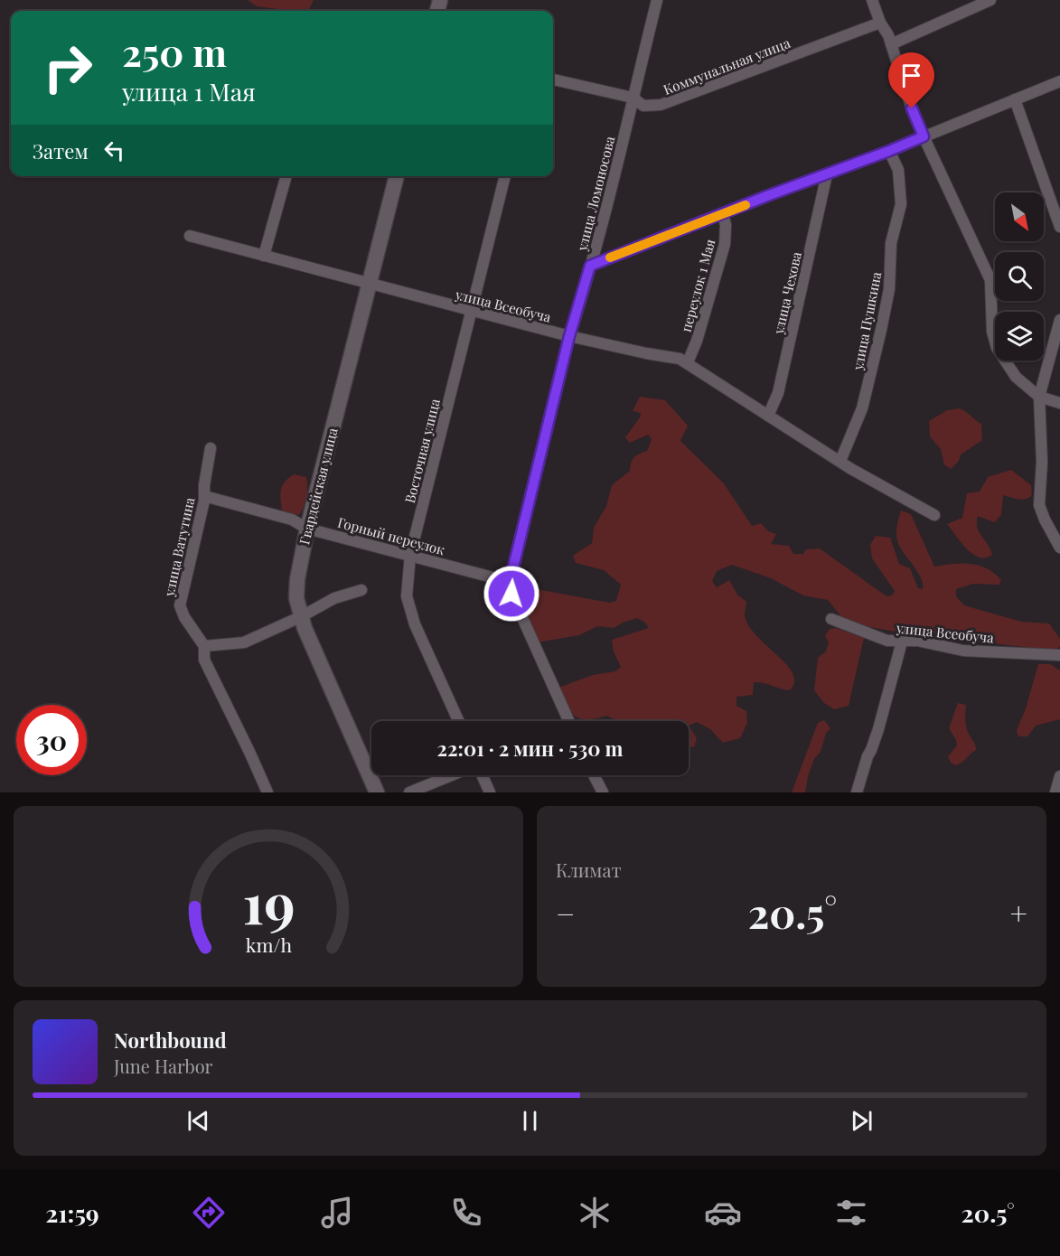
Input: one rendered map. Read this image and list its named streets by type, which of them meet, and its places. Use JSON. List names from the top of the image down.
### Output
{
  "streets": {
    "street": [
      "Коммунальная улица",
      "улица Ломоносова",
      "переулок 1 Мая",
      "улица Чехова",
      "улица Всеобуча",
      "улица Пушкина",
      "Восточная улица",
      "Гвардейская улица",
      "Горный переулок",
      "улица Ватутина"
    ]
  },
  "crossings": [
    ["Коммунальная улица", "улица Ломоносова"],
    ["улица Ломоносова", "улица Всеобуча"],
    ["улица Ломоносова", "Горный переулок"],
    ["переулок 1 Мая", "улица Всеобуча"],
    ["улица Чехова", "улица Всеобуча"],
    ["улица Всеобуча", "улица Пушкина"],
    ["улица Всеобуча", "Восточная улица"],
    ["улица Всеобуча", "Гвардейская улица"],
    ["Восточная улица", "Горный переулок"],
    ["Гвардейская улица", "Горный переулок"],
    ["Горный переулок", "улица Ватутина"]
  ],
  "north": "bottom right",
  "page": {
    "turn": ["250 m", "улица 1 Мая"],
    "then": "Затем",
    "limit": "30",
    "trip": "22:01 · 2 мин · 530 m",
    "tile": "Климат",
    "heat": ["−", "20.5°", "+"],
    "song": ["Northbound", "June Harbor"],
    "tabs": ["21:59", "20.5°"],
    "gauge": ["19", "km/h"]
  }
}
